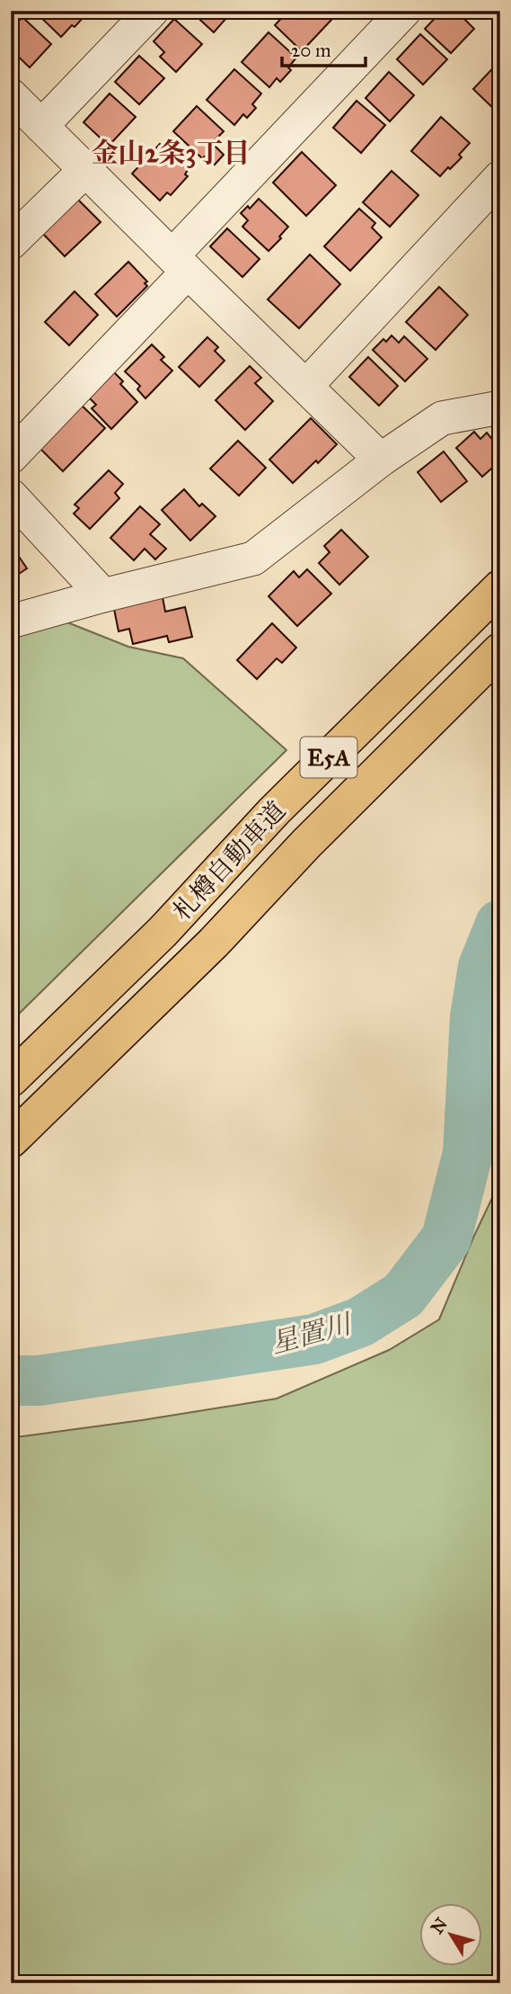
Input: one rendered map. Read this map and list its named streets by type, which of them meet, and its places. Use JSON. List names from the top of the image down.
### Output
{
  "streets": {
    "highway": ["E5A", "札樽自動車道"]
  },
  "districts": ["金山2条3丁目"],
  "water": ["星置川"],
  "scale_bar": "20 m",
  "north": "top left"
}
